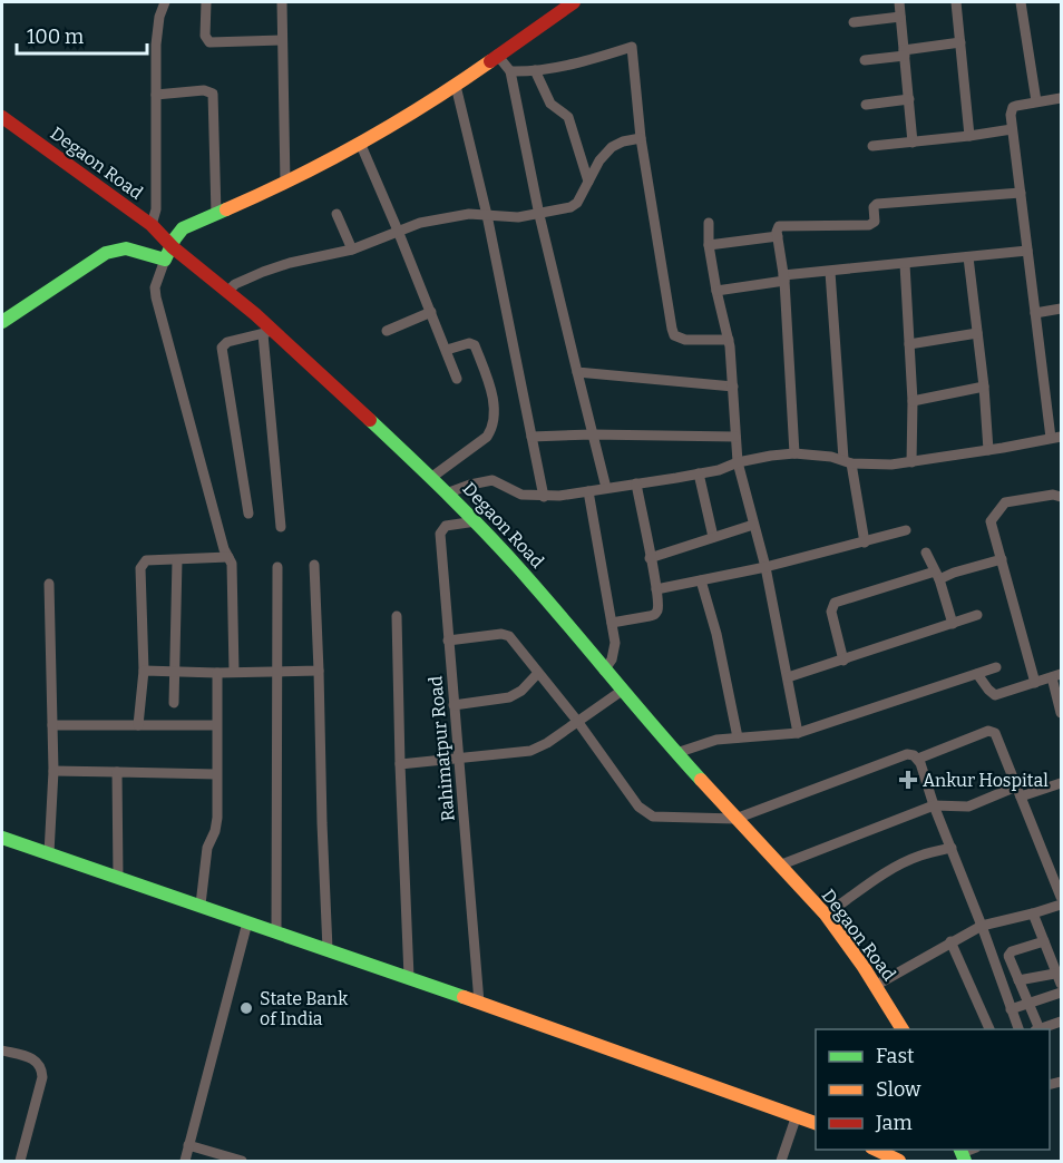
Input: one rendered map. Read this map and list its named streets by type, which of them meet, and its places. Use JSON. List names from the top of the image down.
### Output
{
  "streets": {
    "street": ["Degaon Road", "Rahimatpur Road"]
  },
  "crossings": [
    ["Degaon Road", "Rahimatpur Road"]
  ],
  "places": {
    "health": ["Ankur Hospital"],
    "other": ["State Bank of India"]
  },
  "legend": ["Fast", "Slow", "Jam"],
  "scale_bar": "100 m"
}
